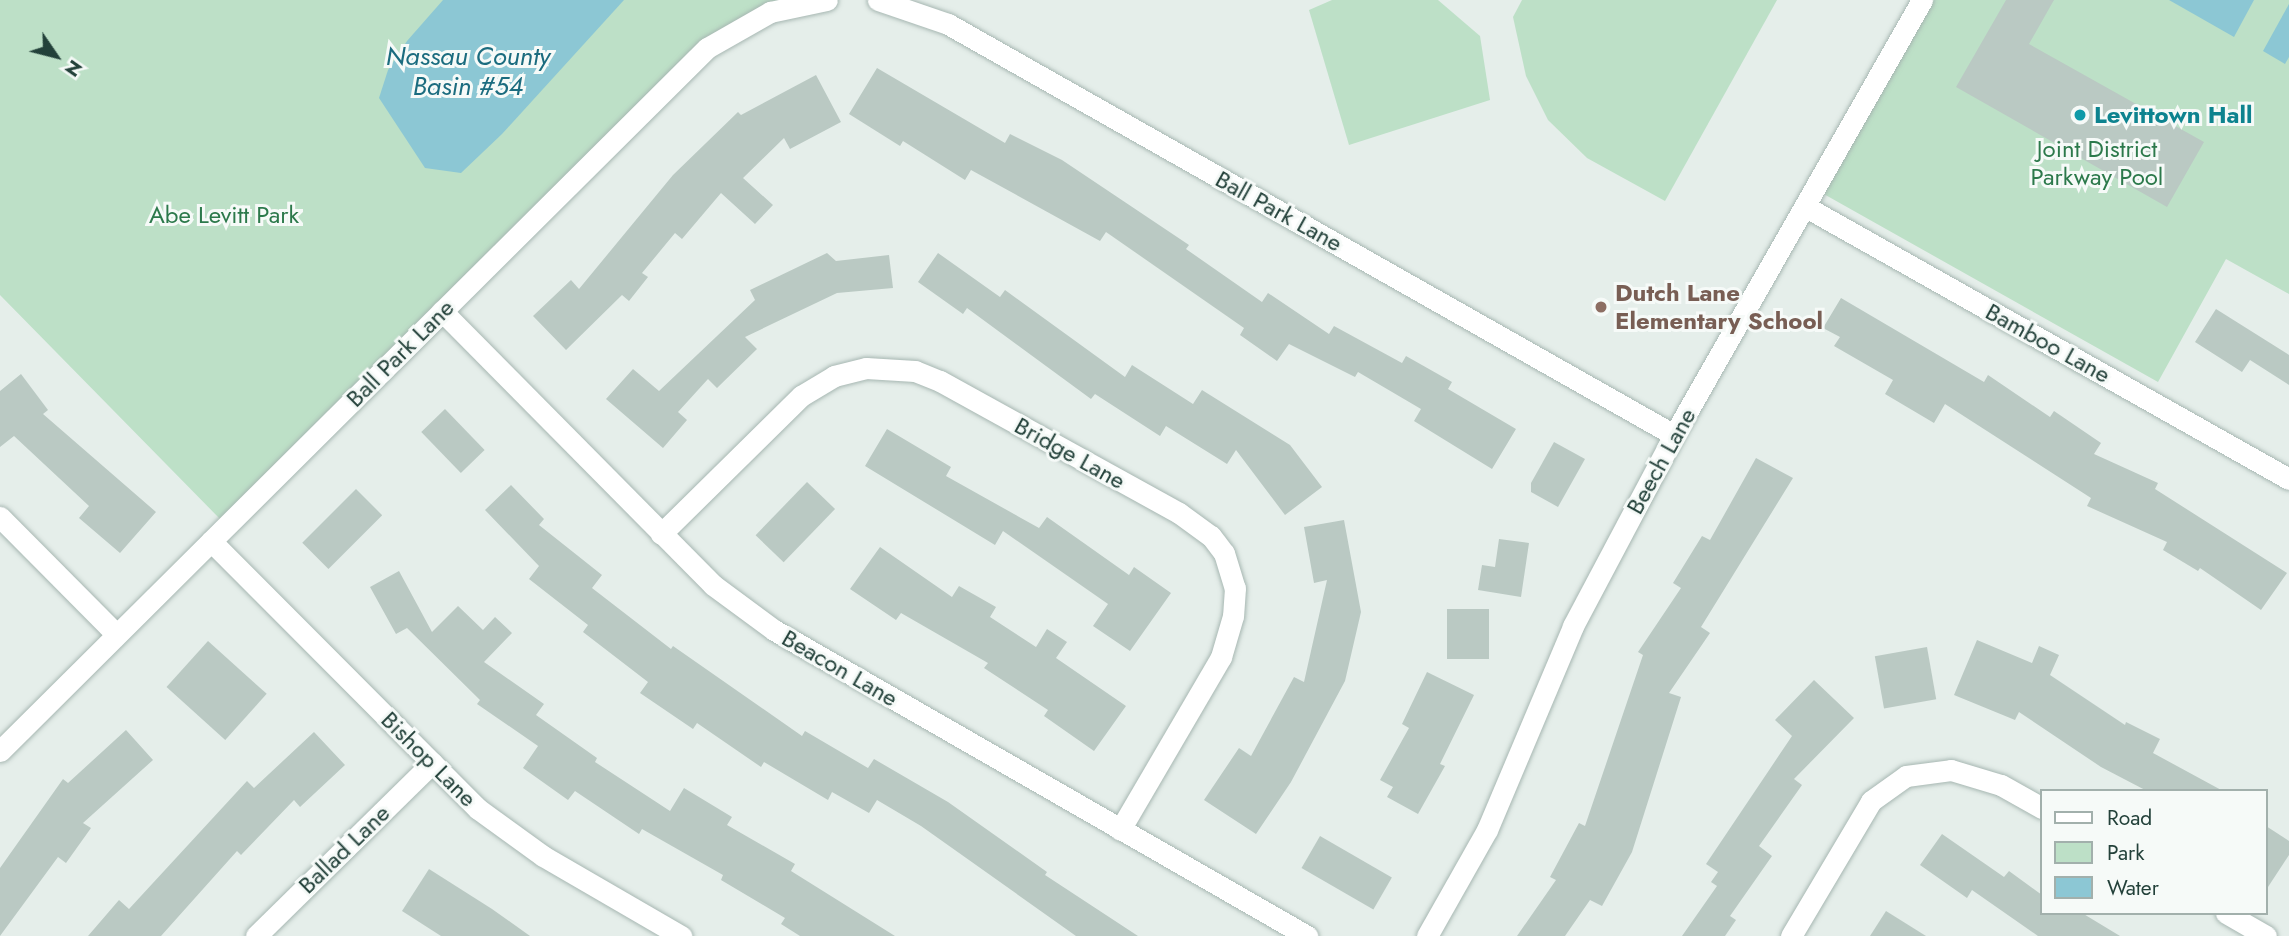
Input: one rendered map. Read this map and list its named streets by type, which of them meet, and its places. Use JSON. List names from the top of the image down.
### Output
{
  "streets": {
    "street": [
      "Ball Park Lane",
      "Bamboo Lane",
      "Bridge Lane",
      "Beech Lane",
      "Beacon Lane",
      "Bishop Lane",
      "Ballad Lane"
    ]
  },
  "crossings": [
    ["Ball Park Lane", "Beech Lane"],
    ["Ball Park Lane", "Beacon Lane"],
    ["Ball Park Lane", "Bishop Lane"],
    ["Bamboo Lane", "Beech Lane"],
    ["Bridge Lane", "Beacon Lane"],
    ["Bishop Lane", "Ballad Lane"]
  ],
  "water": ["Nassau County Basin #54"],
  "parks": ["Joint District Parkway Pool", "Abe Levitt Park"],
  "places": ["Levittown Hall", "Dutch Lane Elementary School"],
  "legend": ["Road", "Park", "Water"],
  "north": "bottom right"
}
